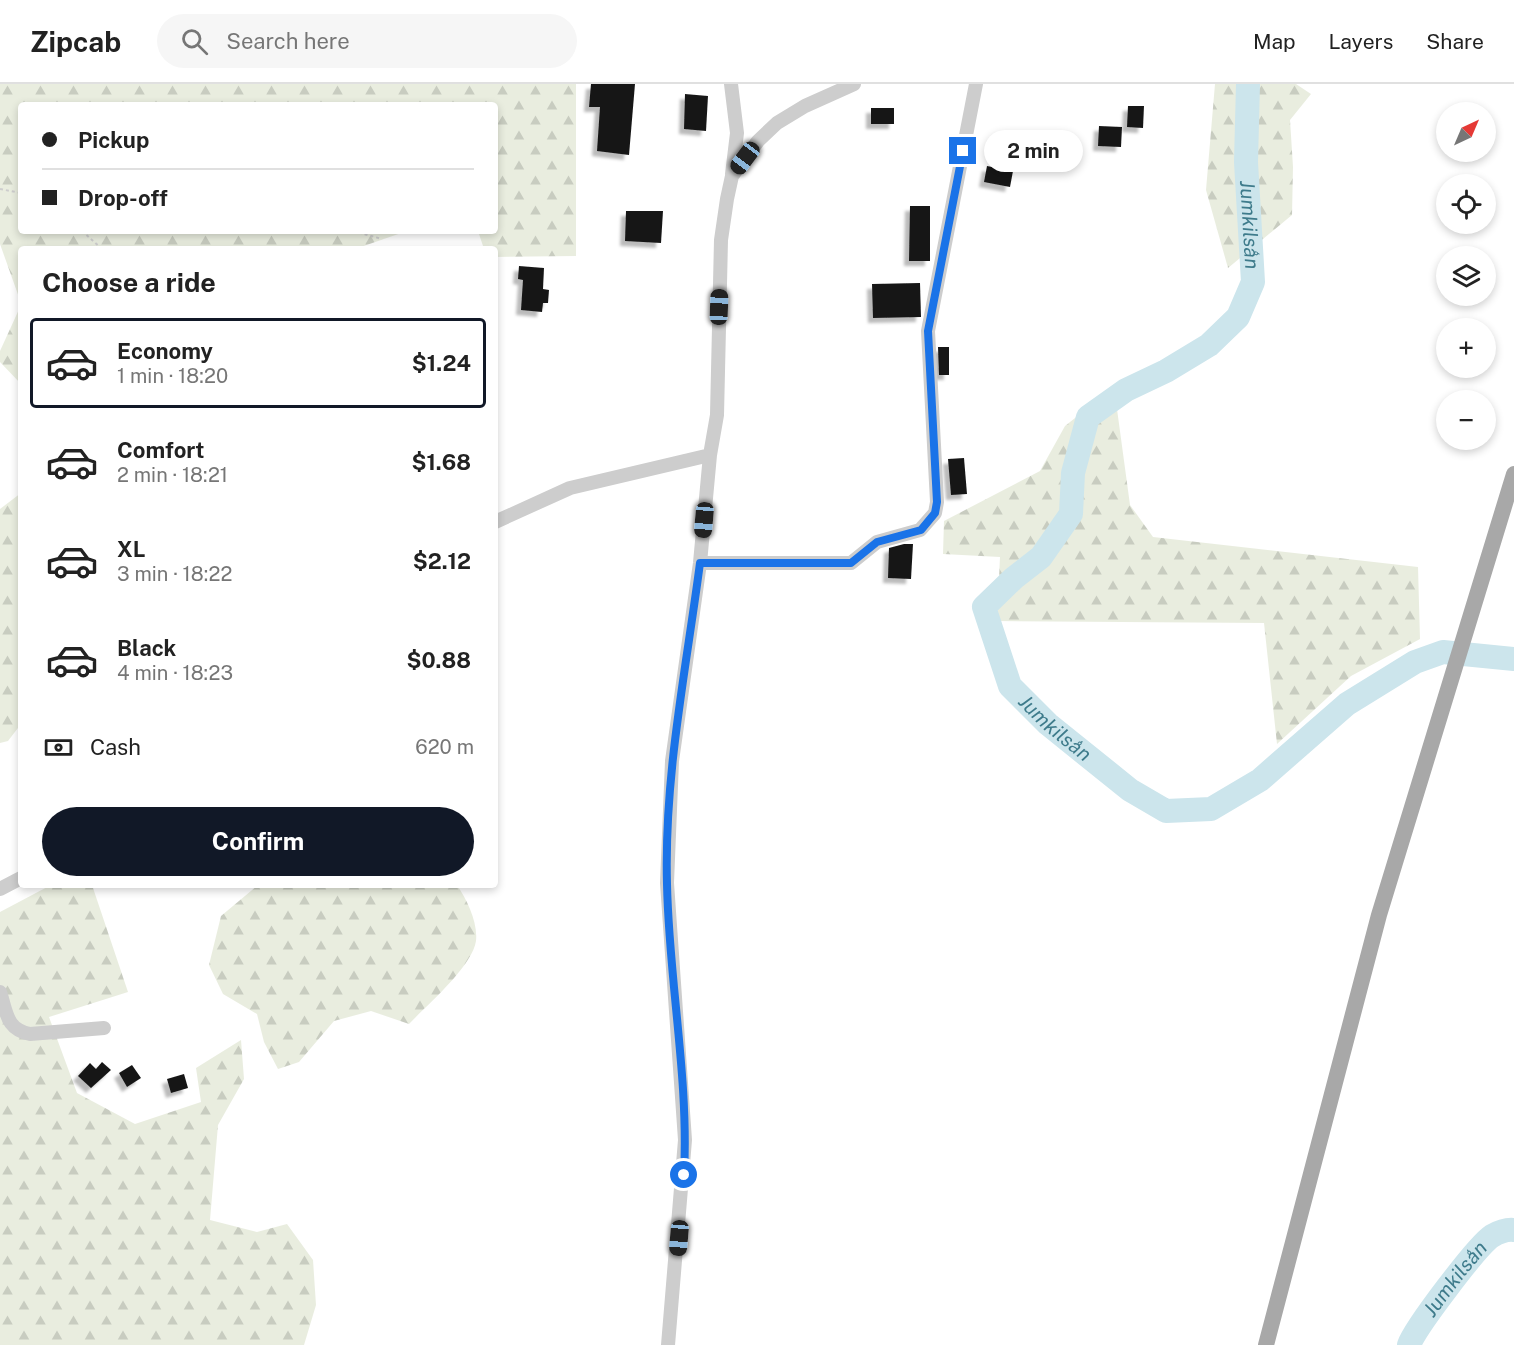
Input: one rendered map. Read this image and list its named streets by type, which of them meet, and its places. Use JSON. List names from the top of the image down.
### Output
{
  "water": ["Jumkilsån"],
  "north": "top right",
  "page": {
    "header": "Zipcab",
    "search": "Search here",
    "nav": ["Map", "Layers", "Share"],
    "map_buttons": ["+", "−"],
    "banner": ["Pickup", "Drop-off"],
    "bubble": "2 min",
    "heading": "Choose a ride",
    "list": [
      {
        "name": "Economy",
        "note": "1 min · 18:20",
        "value": "$1.24"
      },
      {
        "name": "Comfort",
        "note": "2 min · 18:21",
        "value": "$1.68"
      },
      {
        "name": "XL",
        "note": "3 min · 18:22",
        "value": "$2.12"
      },
      {
        "name": "Black",
        "note": "4 min · 18:23",
        "value": "$0.88"
      }
    ],
    "pay": ["Cash", "620 m"],
    "buttons": "Confirm"
  }
}
